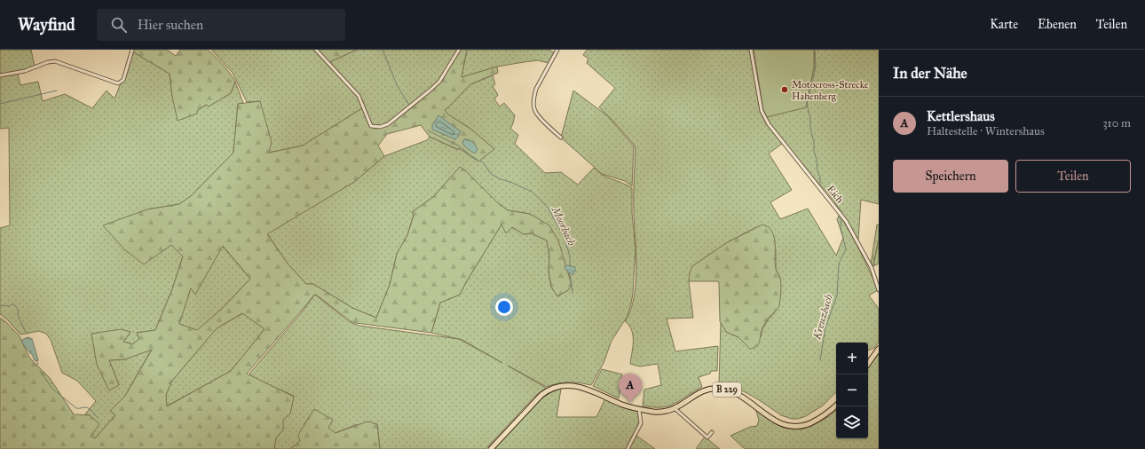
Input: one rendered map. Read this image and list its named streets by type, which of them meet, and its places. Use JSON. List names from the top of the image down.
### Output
{
  "streets": {
    "main road": ["B 229"],
    "street": ["Eich"]
  },
  "water": ["Moorbach", "Kreuzbach"],
  "places": ["Motocross-Strecke Hahenberg"],
  "page": {
    "header": "Wayfind",
    "search": "Hier suchen",
    "nav": ["Karte", "Ebenen", "Teilen"],
    "heading": "In der Nähe",
    "list": [
      {
        "mark": "A",
        "name": "Kettlershaus",
        "note": "Haltestelle · Wintershaus",
        "value": "310 m"
      }
    ],
    "buttons": ["Speichern", "Teilen"],
    "map_buttons": ["+", "−"],
    "pins": "A"
  }
}
